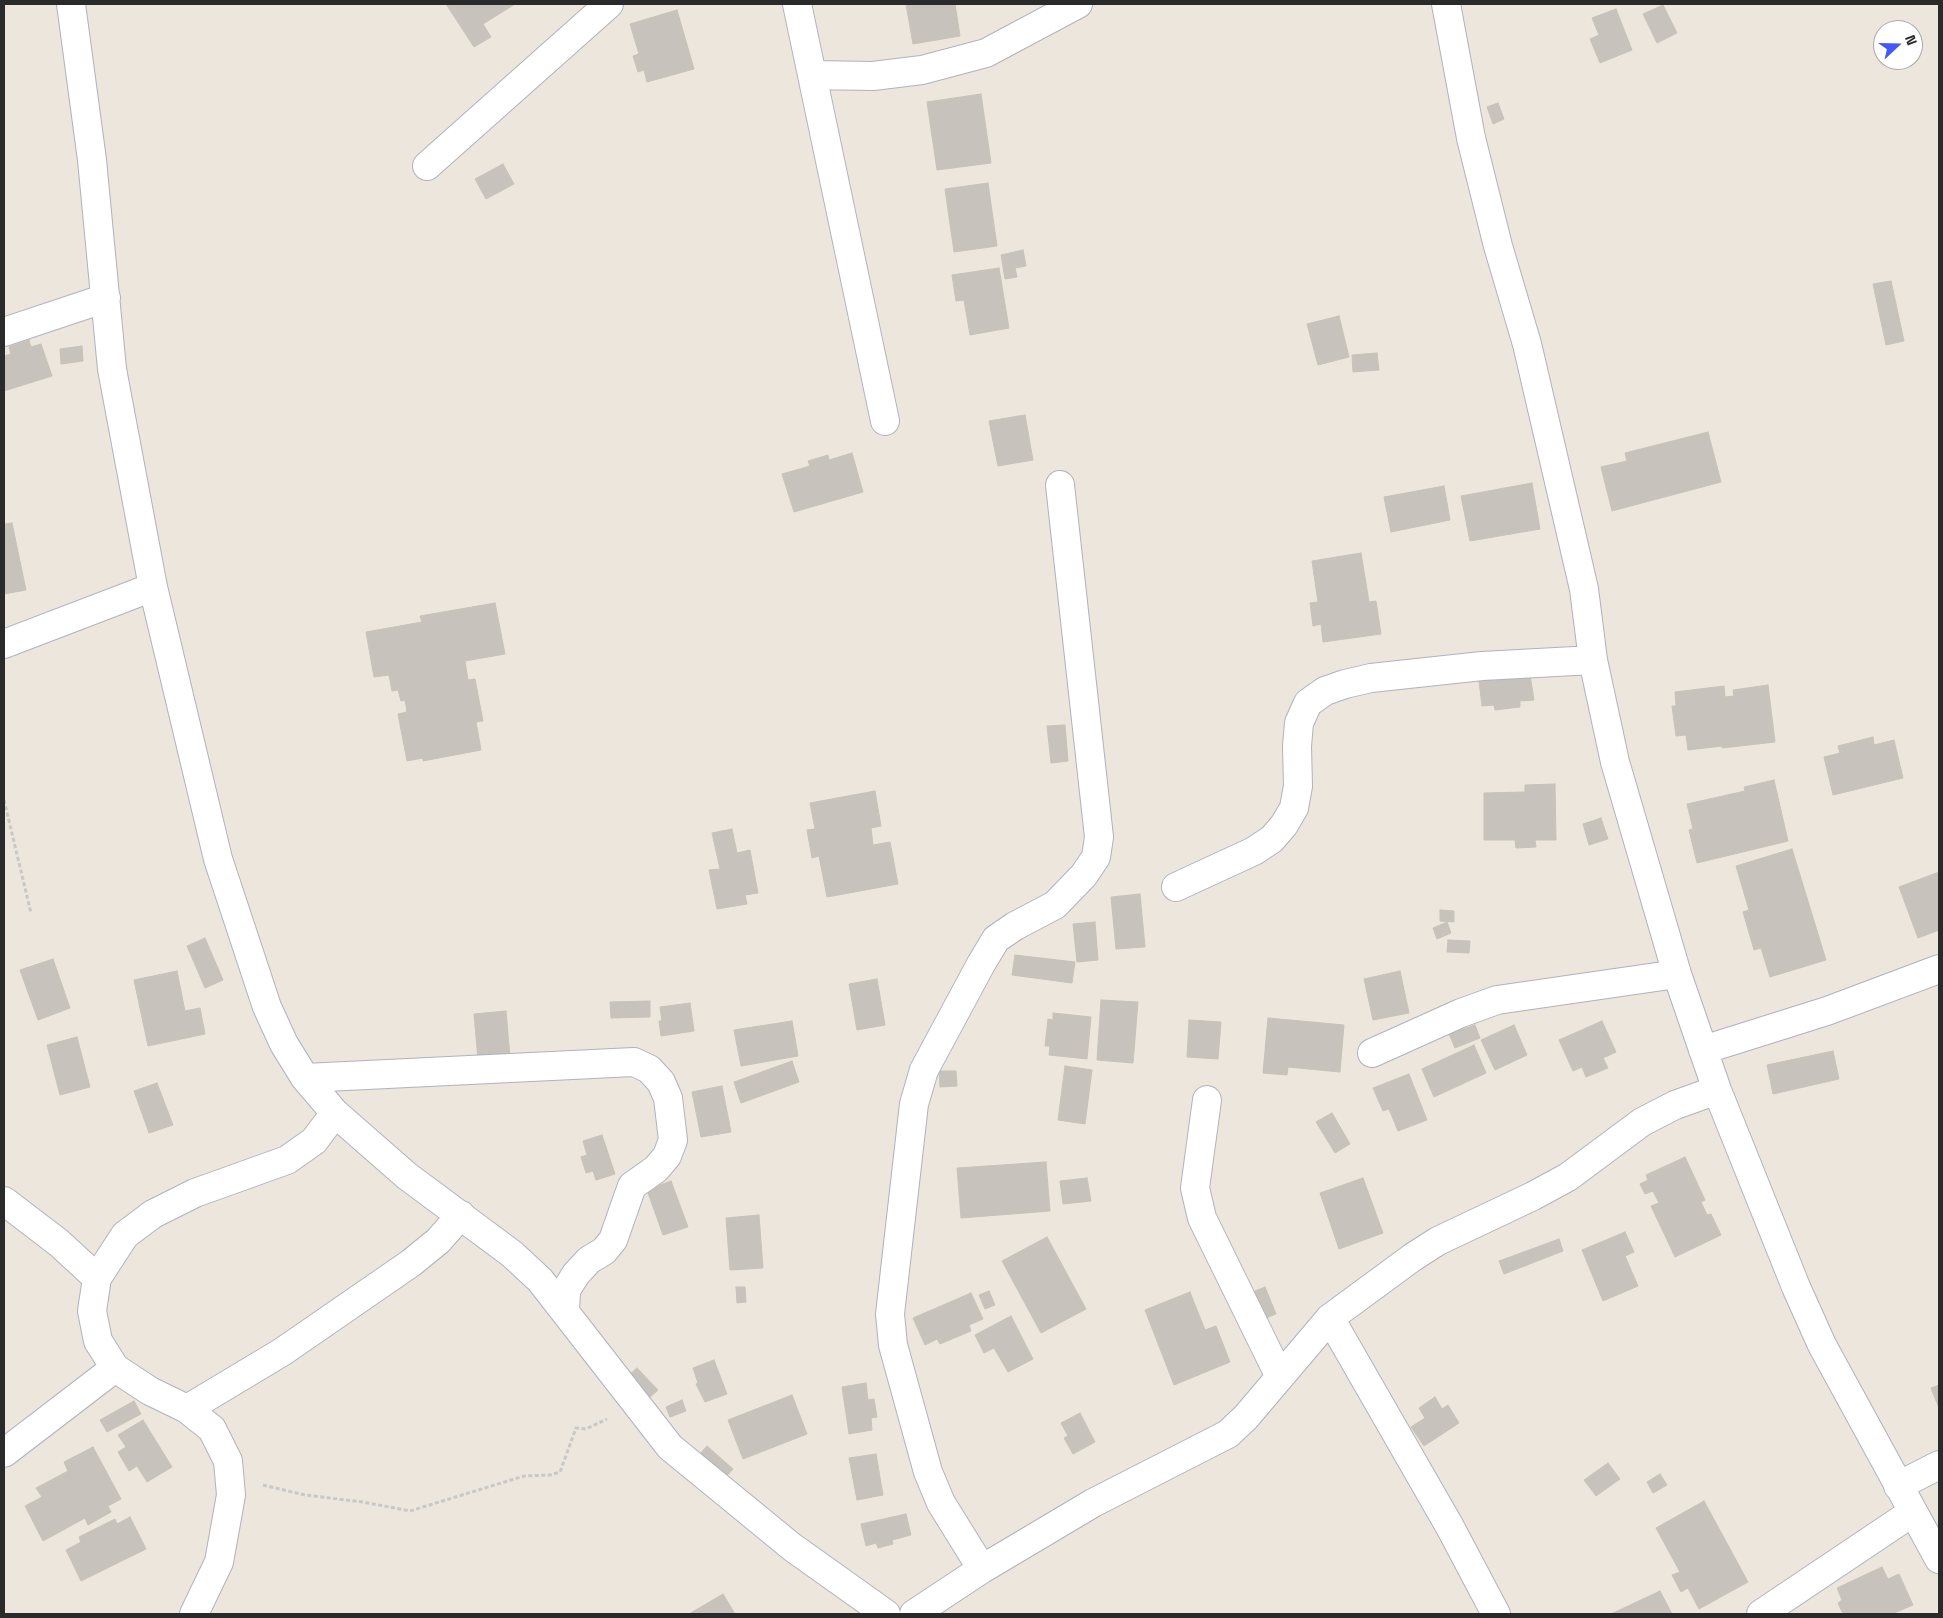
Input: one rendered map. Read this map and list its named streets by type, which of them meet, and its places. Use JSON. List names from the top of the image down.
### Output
{
  "north": "right"
}
